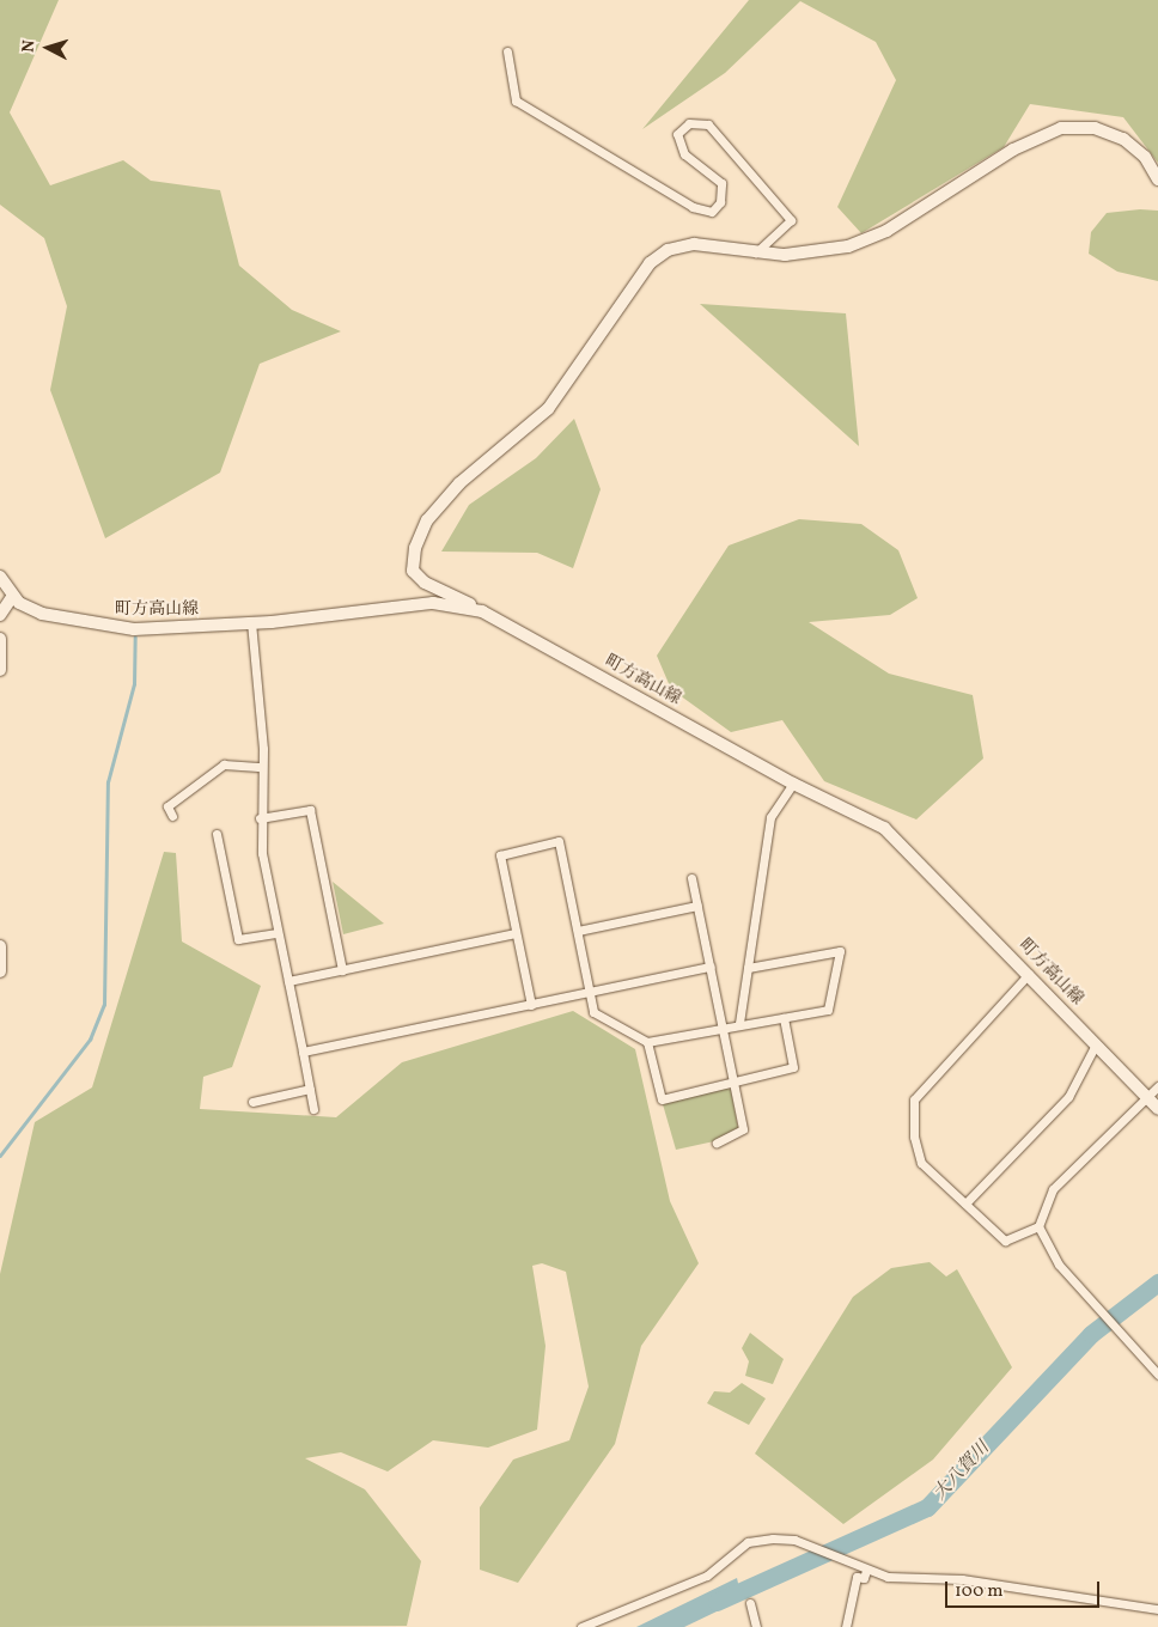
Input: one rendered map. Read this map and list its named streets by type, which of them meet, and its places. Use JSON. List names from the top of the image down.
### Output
{
  "streets": {
    "main road": ["町方高山線"]
  },
  "water": ["大八賀川"],
  "scale_bar": "100 m",
  "north": "left"
}
